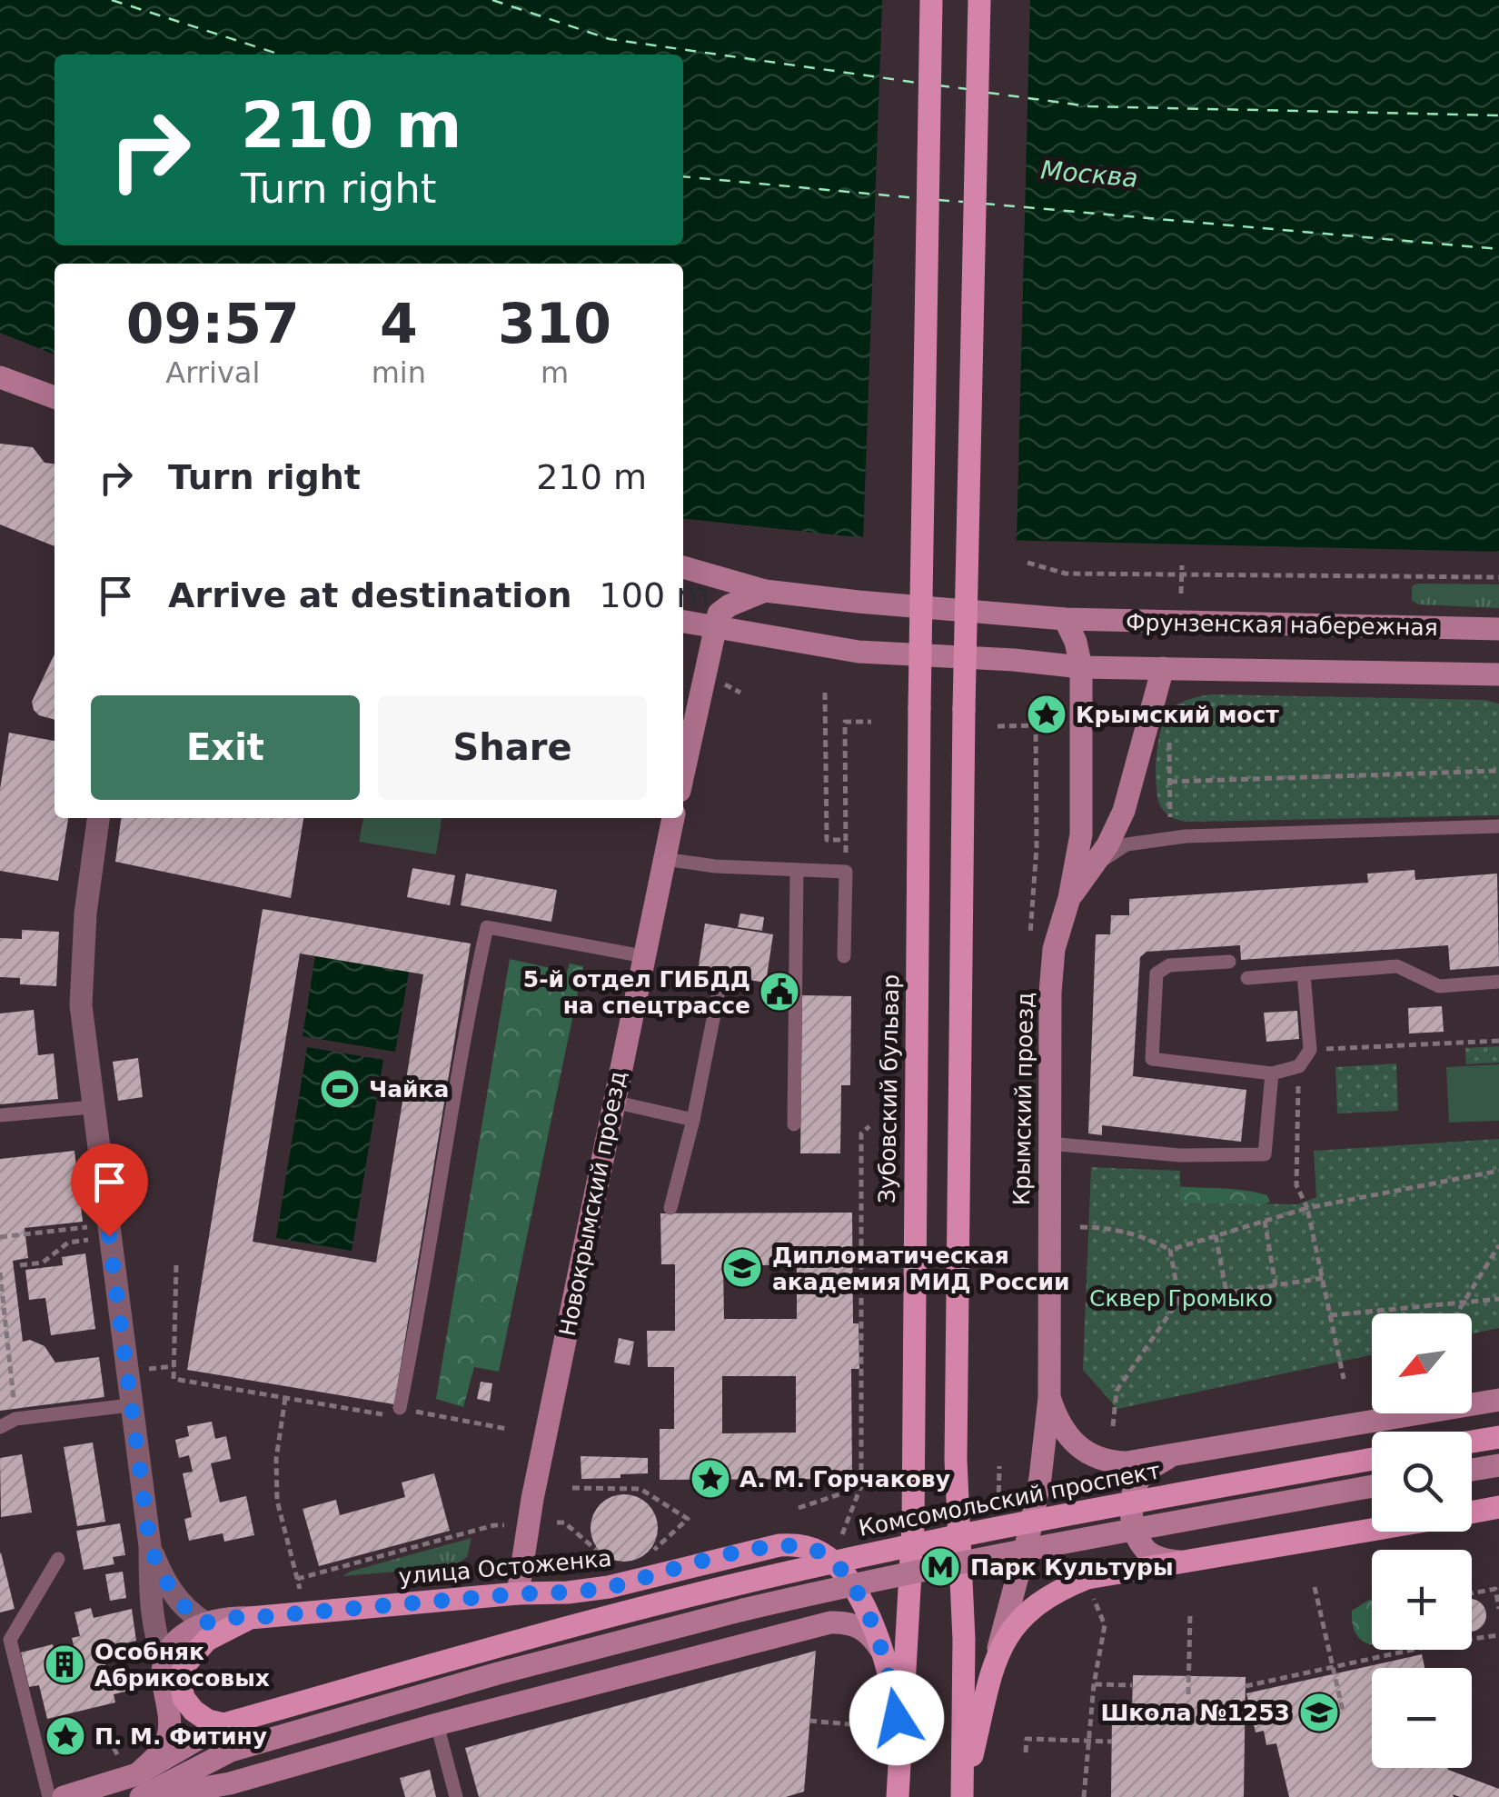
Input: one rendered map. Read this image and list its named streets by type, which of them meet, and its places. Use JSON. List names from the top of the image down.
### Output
{
  "streets": {
    "main road": [
      "Фрунзенская набережная",
      "Зубовский бульвар",
      "Крымский проезд",
      "Новокрымский проезд",
      "Комсомольский проспект",
      "улица Остоженка"
    ]
  },
  "crossings": [
    ["Фрунзенская набережная", "Крымский проезд"],
    ["Зубовский бульвар", "улица Остоженка"],
    ["Новокрымский проезд", "улица Остоженка"],
    ["Комсомольский проспект", "улица Остоженка"]
  ],
  "water": ["Москва"],
  "parks": ["Сквер Громыко"],
  "places": {
    "place": ["Крымский мост", "А. М. Горчакову", "П. М. Фитину"],
    "public building": ["5-й отдел ГИБДД на спецтрассе"],
    "sports": ["Чайка"],
    "school or university": ["Дипломатическая академия МИД России", "Школа №1253"],
    "metro station": ["Парк Культуры"],
    "building": ["Особняк Абрикосовых"]
  },
  "north": "bottom left",
  "page": {
    "turn": ["210 m", "Turn right"],
    "eta": [
      "09:57",
      "Arrival",
      "4",
      "min",
      "310",
      "m"
    ],
    "list": [
      {
        "name": "Turn right",
        "value": "210 m"
      },
      {
        "name": "Arrive at destination",
        "value": "100 m"
      }
    ],
    "buttons": ["Exit", "Share"],
    "map_buttons": ["+", "−"]
  }
}
